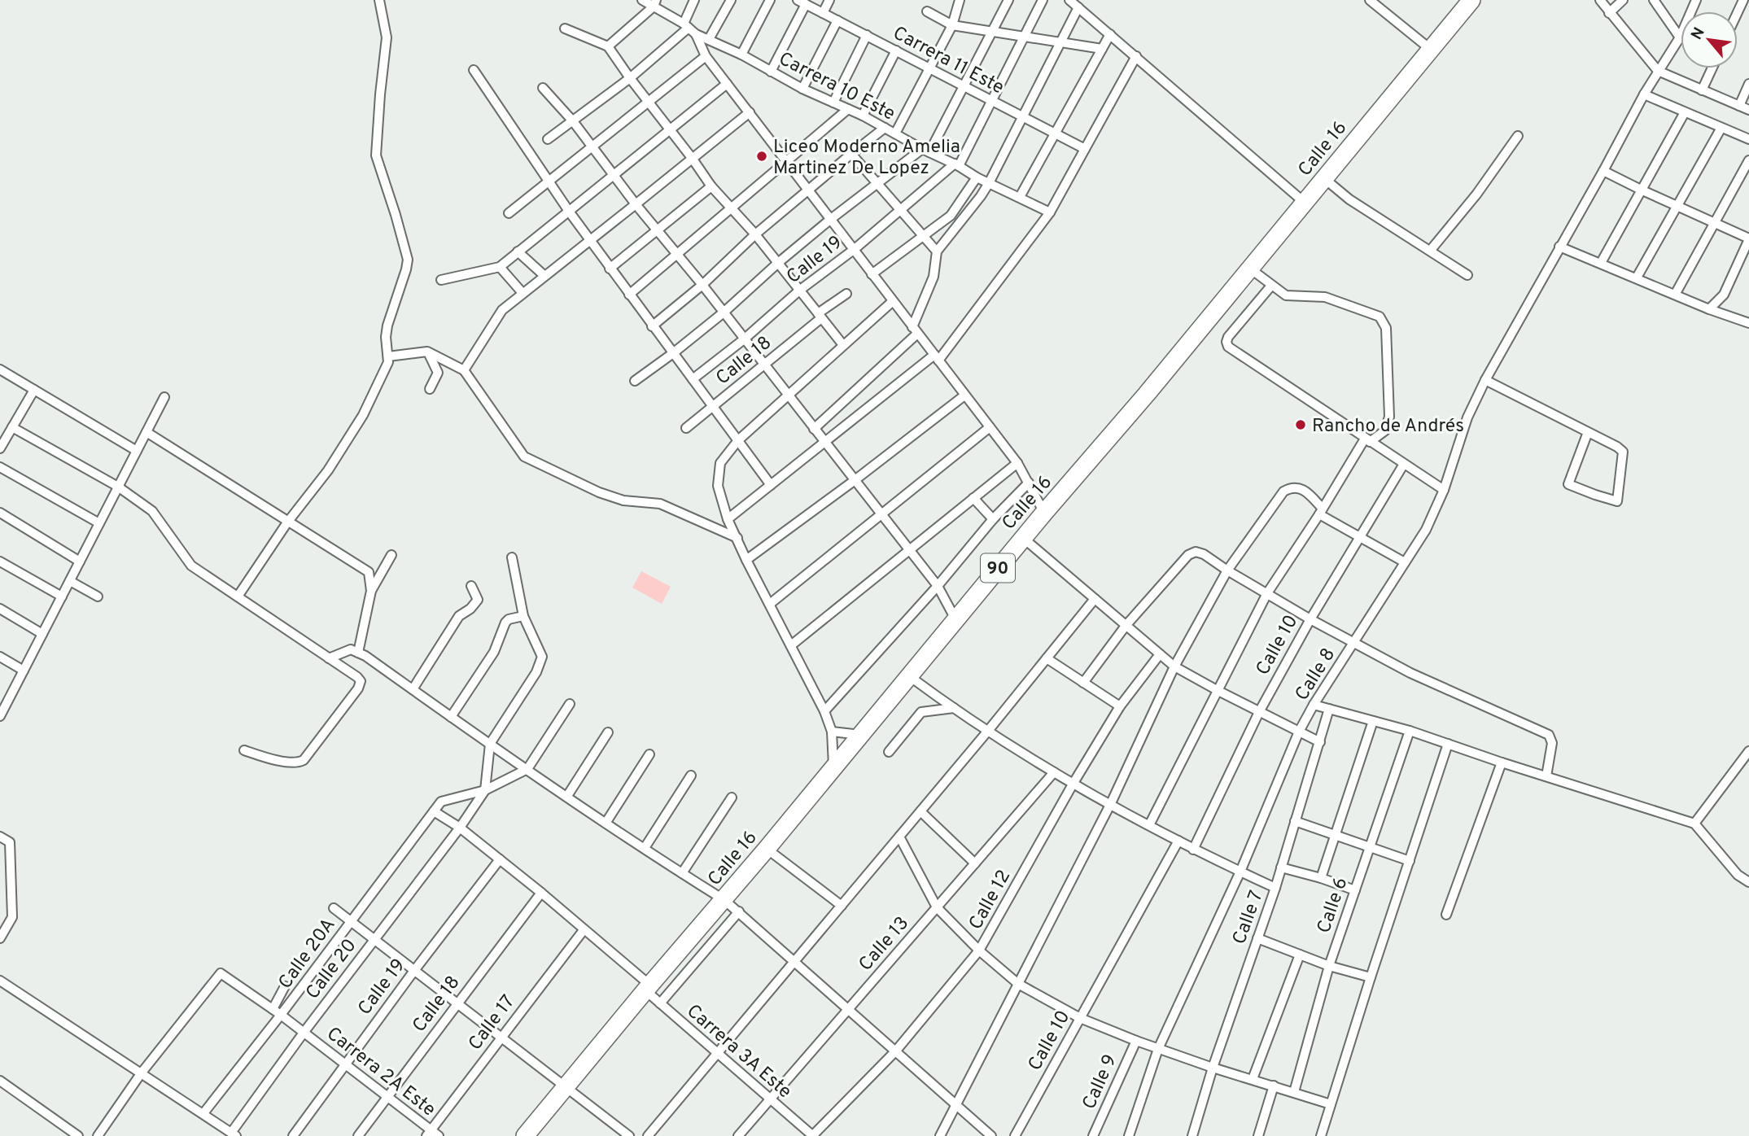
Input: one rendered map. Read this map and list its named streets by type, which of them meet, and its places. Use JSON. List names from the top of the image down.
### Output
{
  "streets": {
    "highway": ["Calle 16", "90"],
    "street": [
      "Carrera 11 Este",
      "Carrera 10 Este",
      "Calle 19",
      "Calle 18",
      "Calle 10",
      "Calle 8",
      "Calle 12",
      "Calle 6",
      "Calle 7",
      "Calle 13",
      "Calle 20A",
      "Calle 20",
      "Calle 17",
      "Carrera 3A Este",
      "Carrera 2A Este",
      "Calle 9"
    ]
  },
  "crossings": [
    ["Carrera 11 Este", "Calle 19"],
    ["Carrera 10 Este", "Calle 19"],
    ["Calle 16", "Carrera 3A Este"],
    ["Calle 19", "Carrera 3A Este"],
    ["Calle 19", "Carrera 2A Este"],
    ["Calle 18", "Carrera 3A Este"],
    ["Calle 18", "Carrera 2A Este"],
    ["Calle 12", "Carrera 3A Este"],
    ["Calle 13", "Carrera 3A Este"],
    ["Calle 20A", "Carrera 3A Este"],
    ["Calle 20A", "Carrera 2A Este"],
    ["Calle 20", "Carrera 3A Este"],
    ["Calle 20", "Carrera 2A Este"],
    ["Calle 17", "Carrera 3A Este"],
    ["Calle 17", "Carrera 2A Este"]
  ],
  "places": ["Liceo Moderno Amelia Martinez De Lopez", "Rancho de Andrés"],
  "north": "top left"
}
